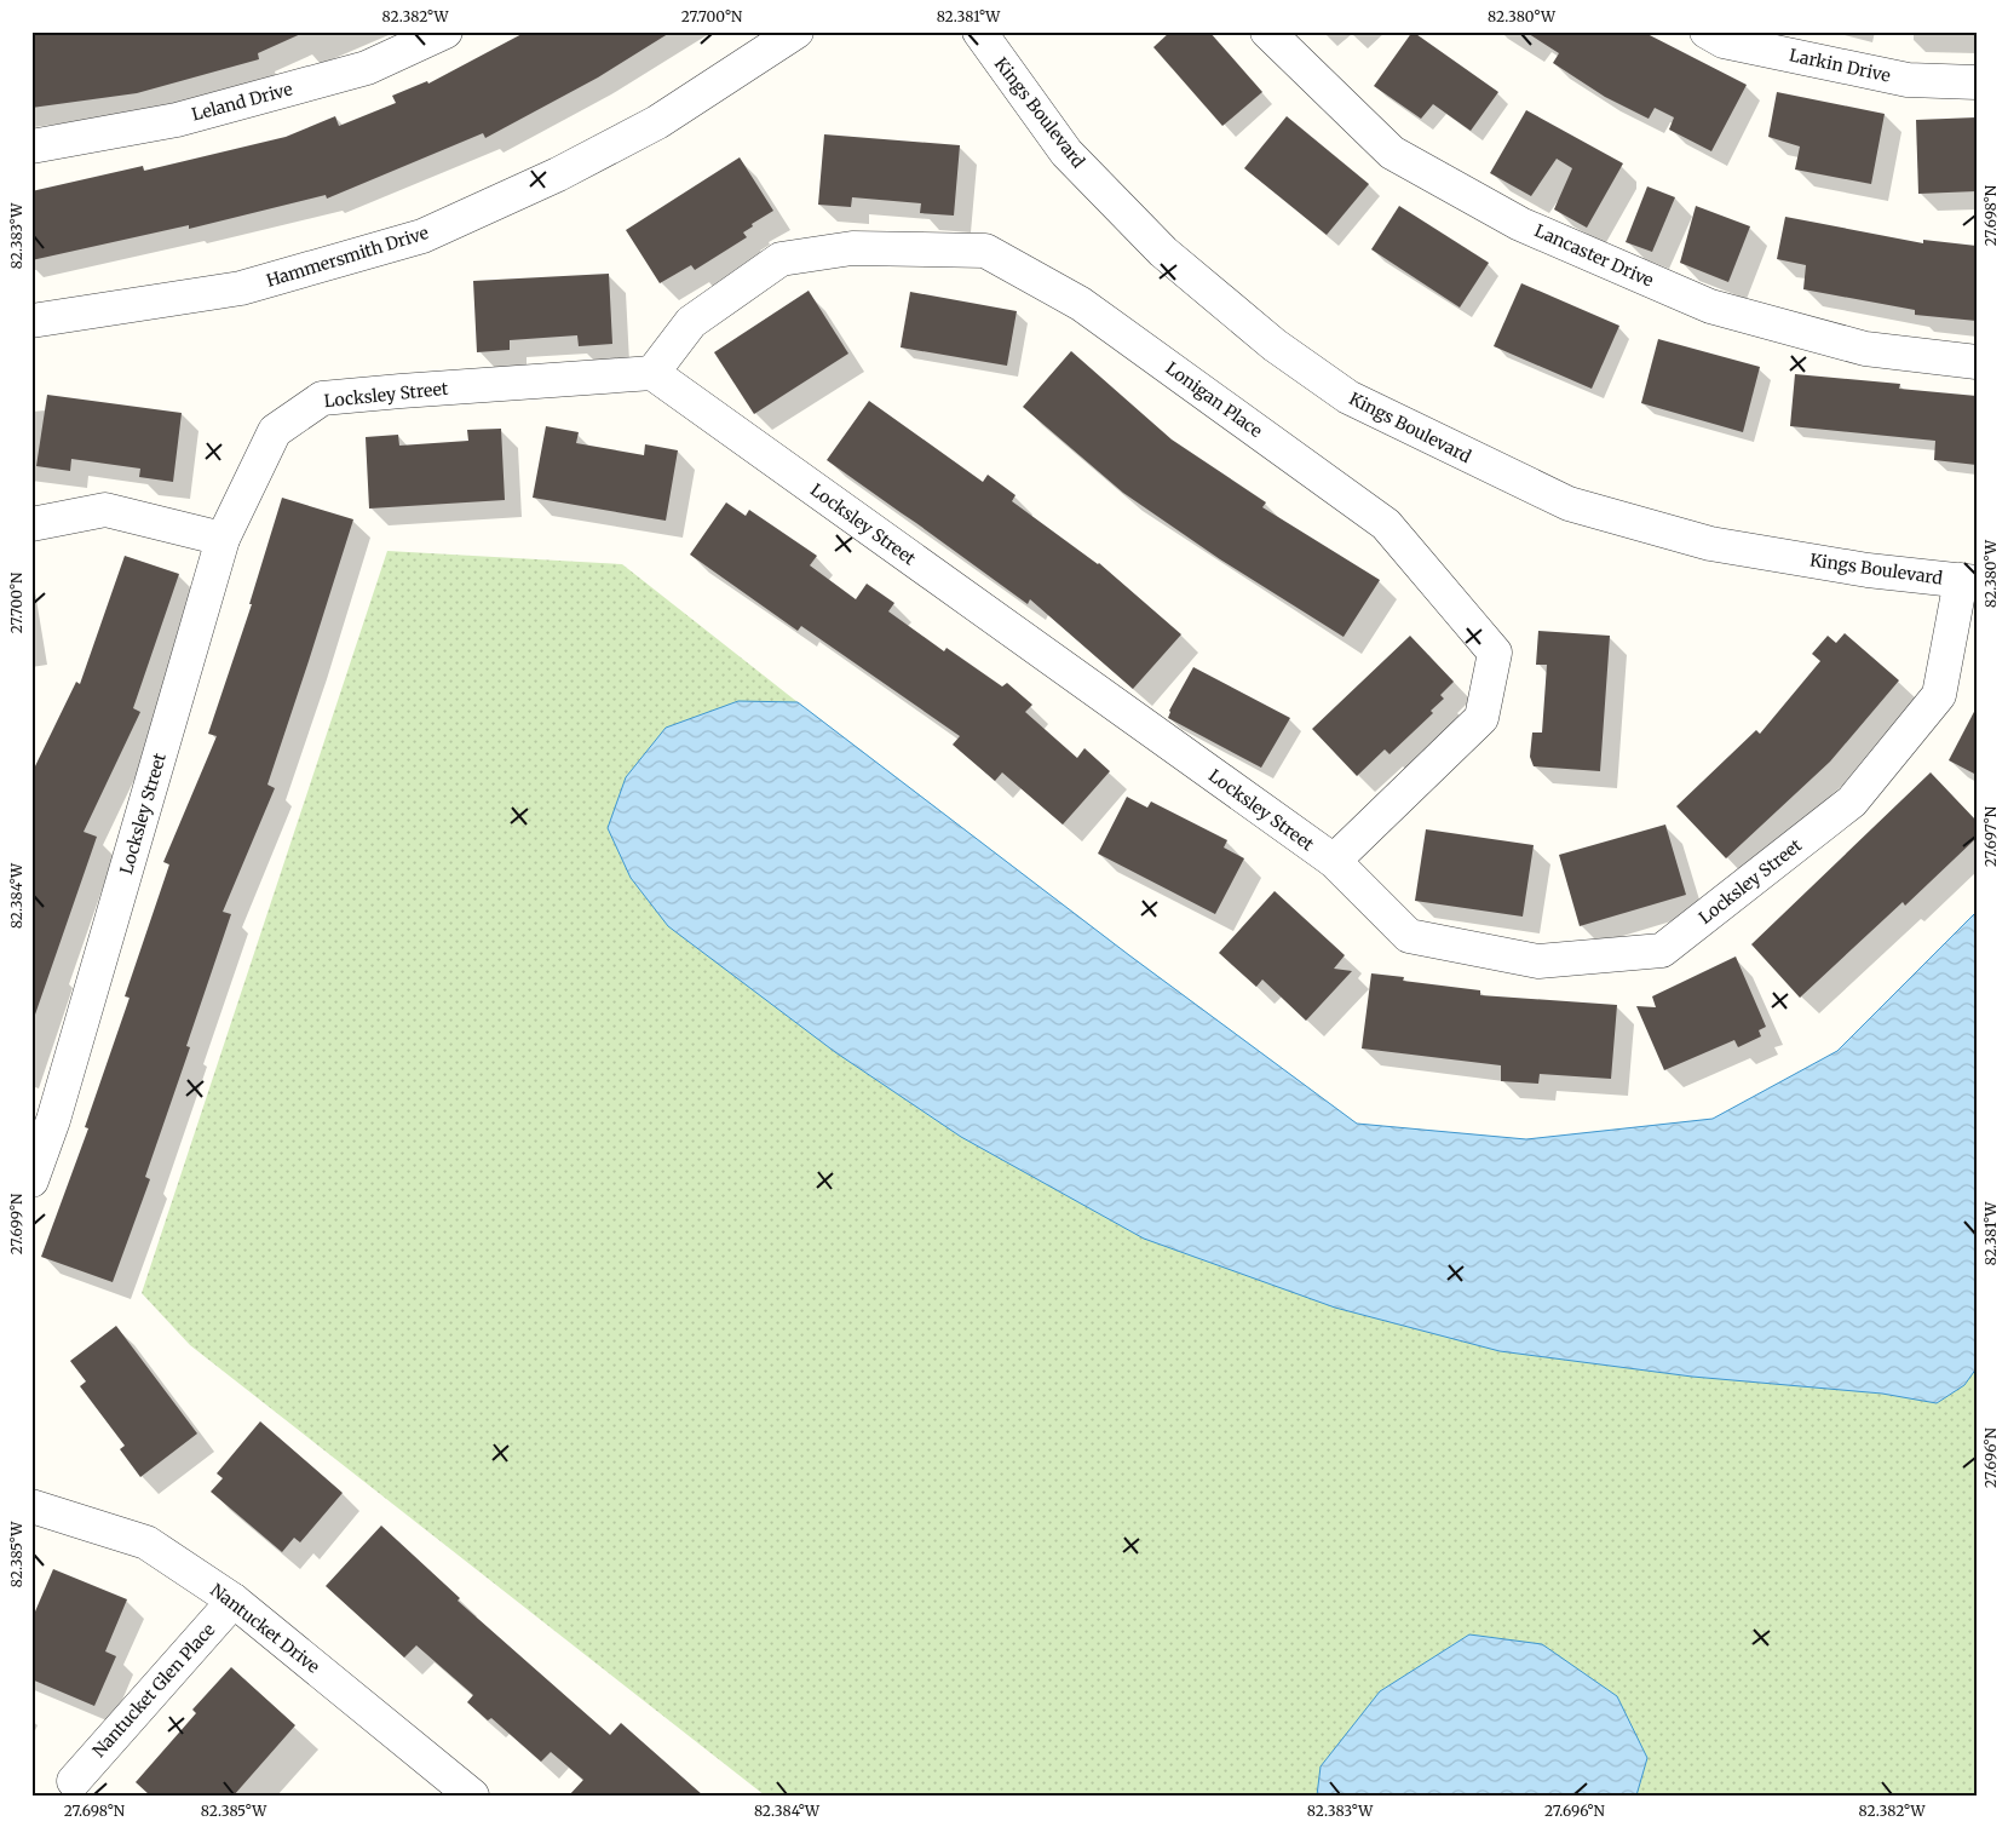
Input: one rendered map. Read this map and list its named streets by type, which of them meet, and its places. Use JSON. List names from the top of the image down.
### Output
{
  "streets": {
    "street": [
      "Larkin Drive",
      "Leland Drive",
      "Kings Boulevard",
      "Lancaster Drive",
      "Hammersmith Drive",
      "Locksley Street",
      "Lonigan Place",
      "Nantucket Drive",
      "Nantucket Glen Place"
    ]
  },
  "crossings": [
    ["Kings Boulevard", "Locksley Street"],
    ["Locksley Street", "Lonigan Place"],
    ["Nantucket Drive", "Nantucket Glen Place"]
  ],
  "coordinates": [
    "82.382°W",
    "27.700°N",
    "82.381°W",
    "82.380°W",
    "27.698°N",
    "82.383°W",
    "27.697°N",
    "82.384°W",
    "27.699°N",
    "27.696°N",
    "82.385°W"
  ]
}
